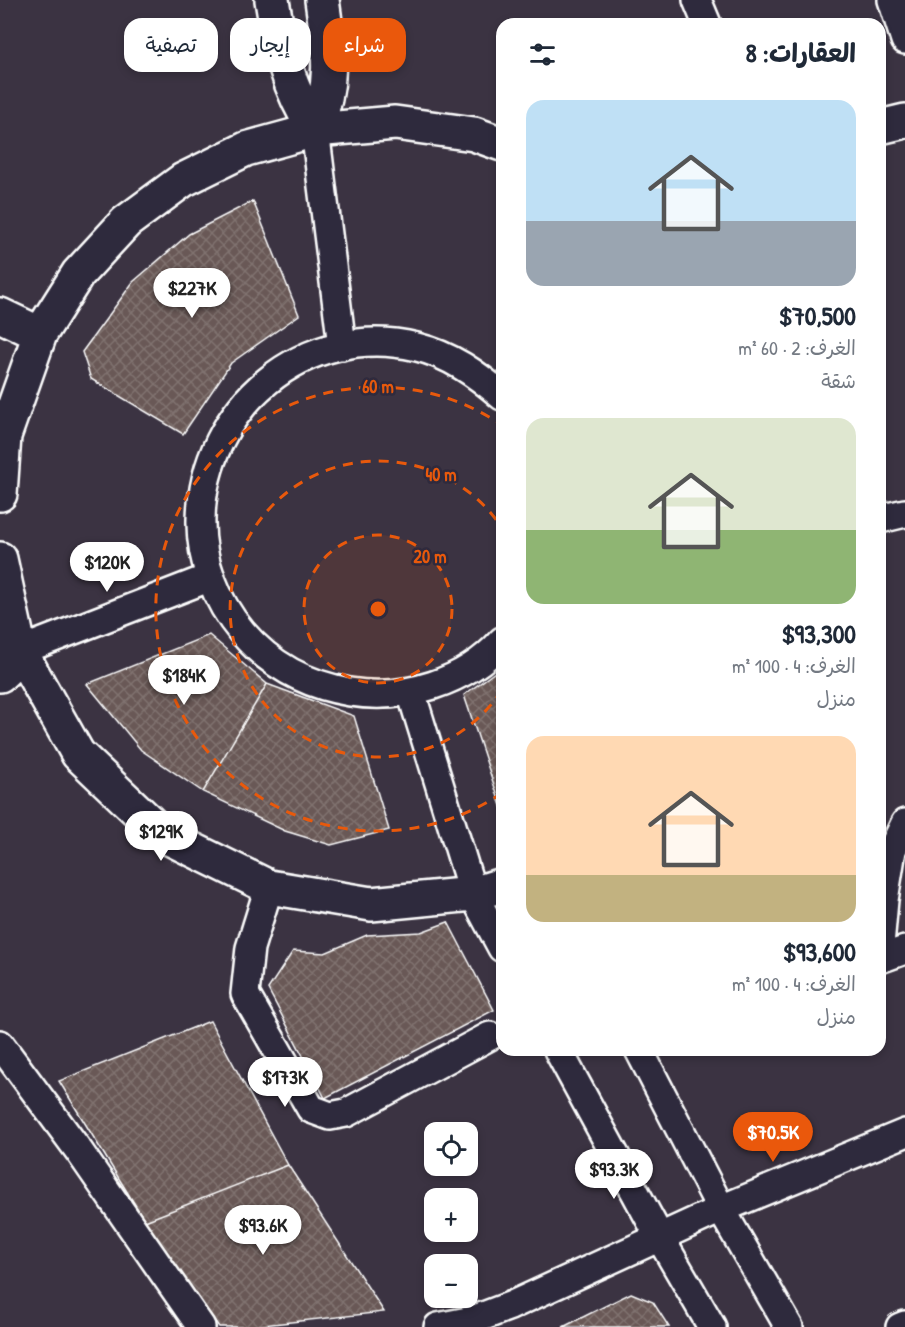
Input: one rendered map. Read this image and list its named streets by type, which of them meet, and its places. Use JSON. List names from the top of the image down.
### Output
{
  "page": {
    "chip": ["شراء", "إيجار", "تصفية"],
    "heading": "العقارات: 8",
    "list": [
      {
        "name": "$70,500",
        "note": "الغرف: 2 · 60 m² · شقة"
      },
      {
        "name": "$93,300",
        "note": "الغرف: 4 · 100 m² · منزل"
      },
      {
        "name": "$93,600",
        "note": "الغرف: 4 · 100 m² · منزل"
      }
    ],
    "price": [
      "$227K",
      "$120K",
      "$184K",
      "$129K",
      "$173K",
      "$70.5K",
      "$93.3K",
      "$93.6K"
    ],
    "map_buttons": ["+", "−"]
  },
  "rings": ["60 m", "40 m", "20 m"]
}
